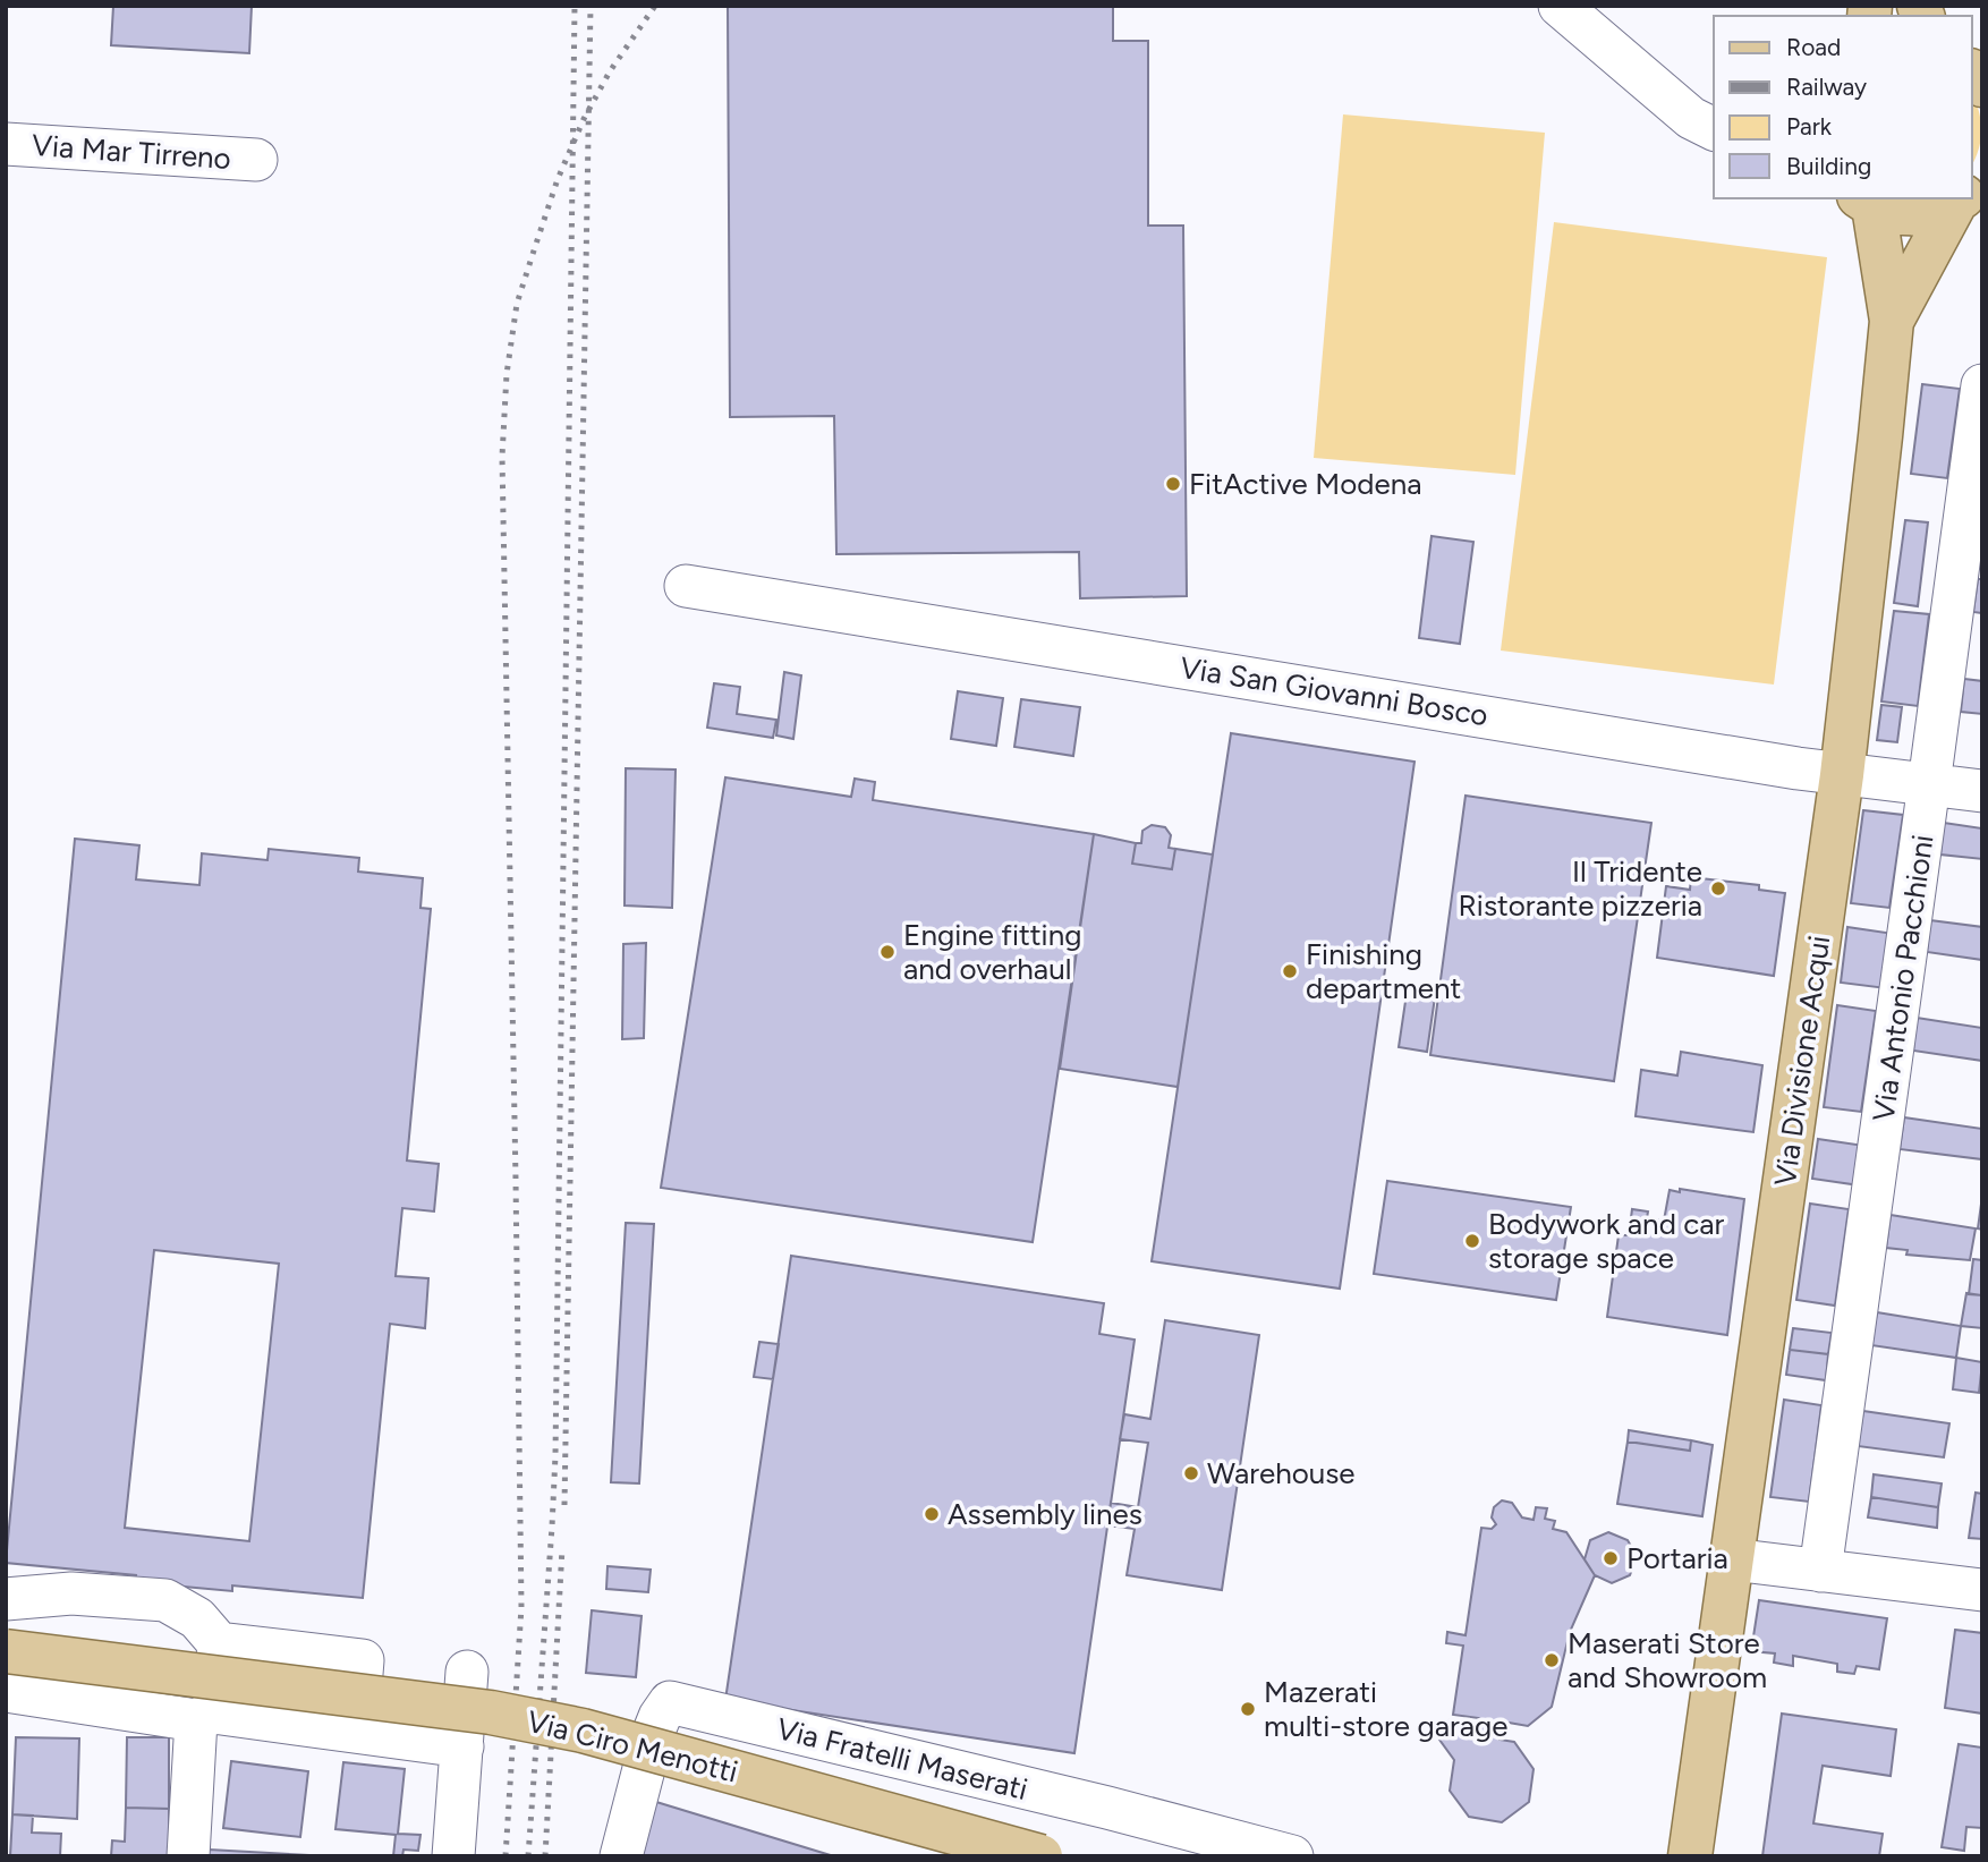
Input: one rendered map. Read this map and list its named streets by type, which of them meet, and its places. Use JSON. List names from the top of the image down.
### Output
{
  "streets": {
    "main road": ["Via Divisione Acqui", "Via Ciro Menotti"],
    "street": [
      "Via Mar Tirreno",
      "Via San Giovanni Bosco",
      "Via Antonio Pacchioni",
      "Via Fratelli Maserati"
    ]
  },
  "crossings": [
    ["Via San Giovanni Bosco", "Via Antonio Pacchioni"],
    ["Via San Giovanni Bosco", "Via Divisione Acqui"]
  ],
  "places": [
    "FitActive Modena",
    "Il Tridente Ristorante pizzeria",
    "Engine fitting and overhaul",
    "Finishing department",
    "Bodywork and car storage space",
    "Warehouse",
    "Assembly lines",
    "Portaria",
    "Maserati Store and Showroom",
    "Mazerati multi-store garage"
  ],
  "legend": [
    "Road",
    "Railway",
    "Park",
    "Building"
  ]
}
